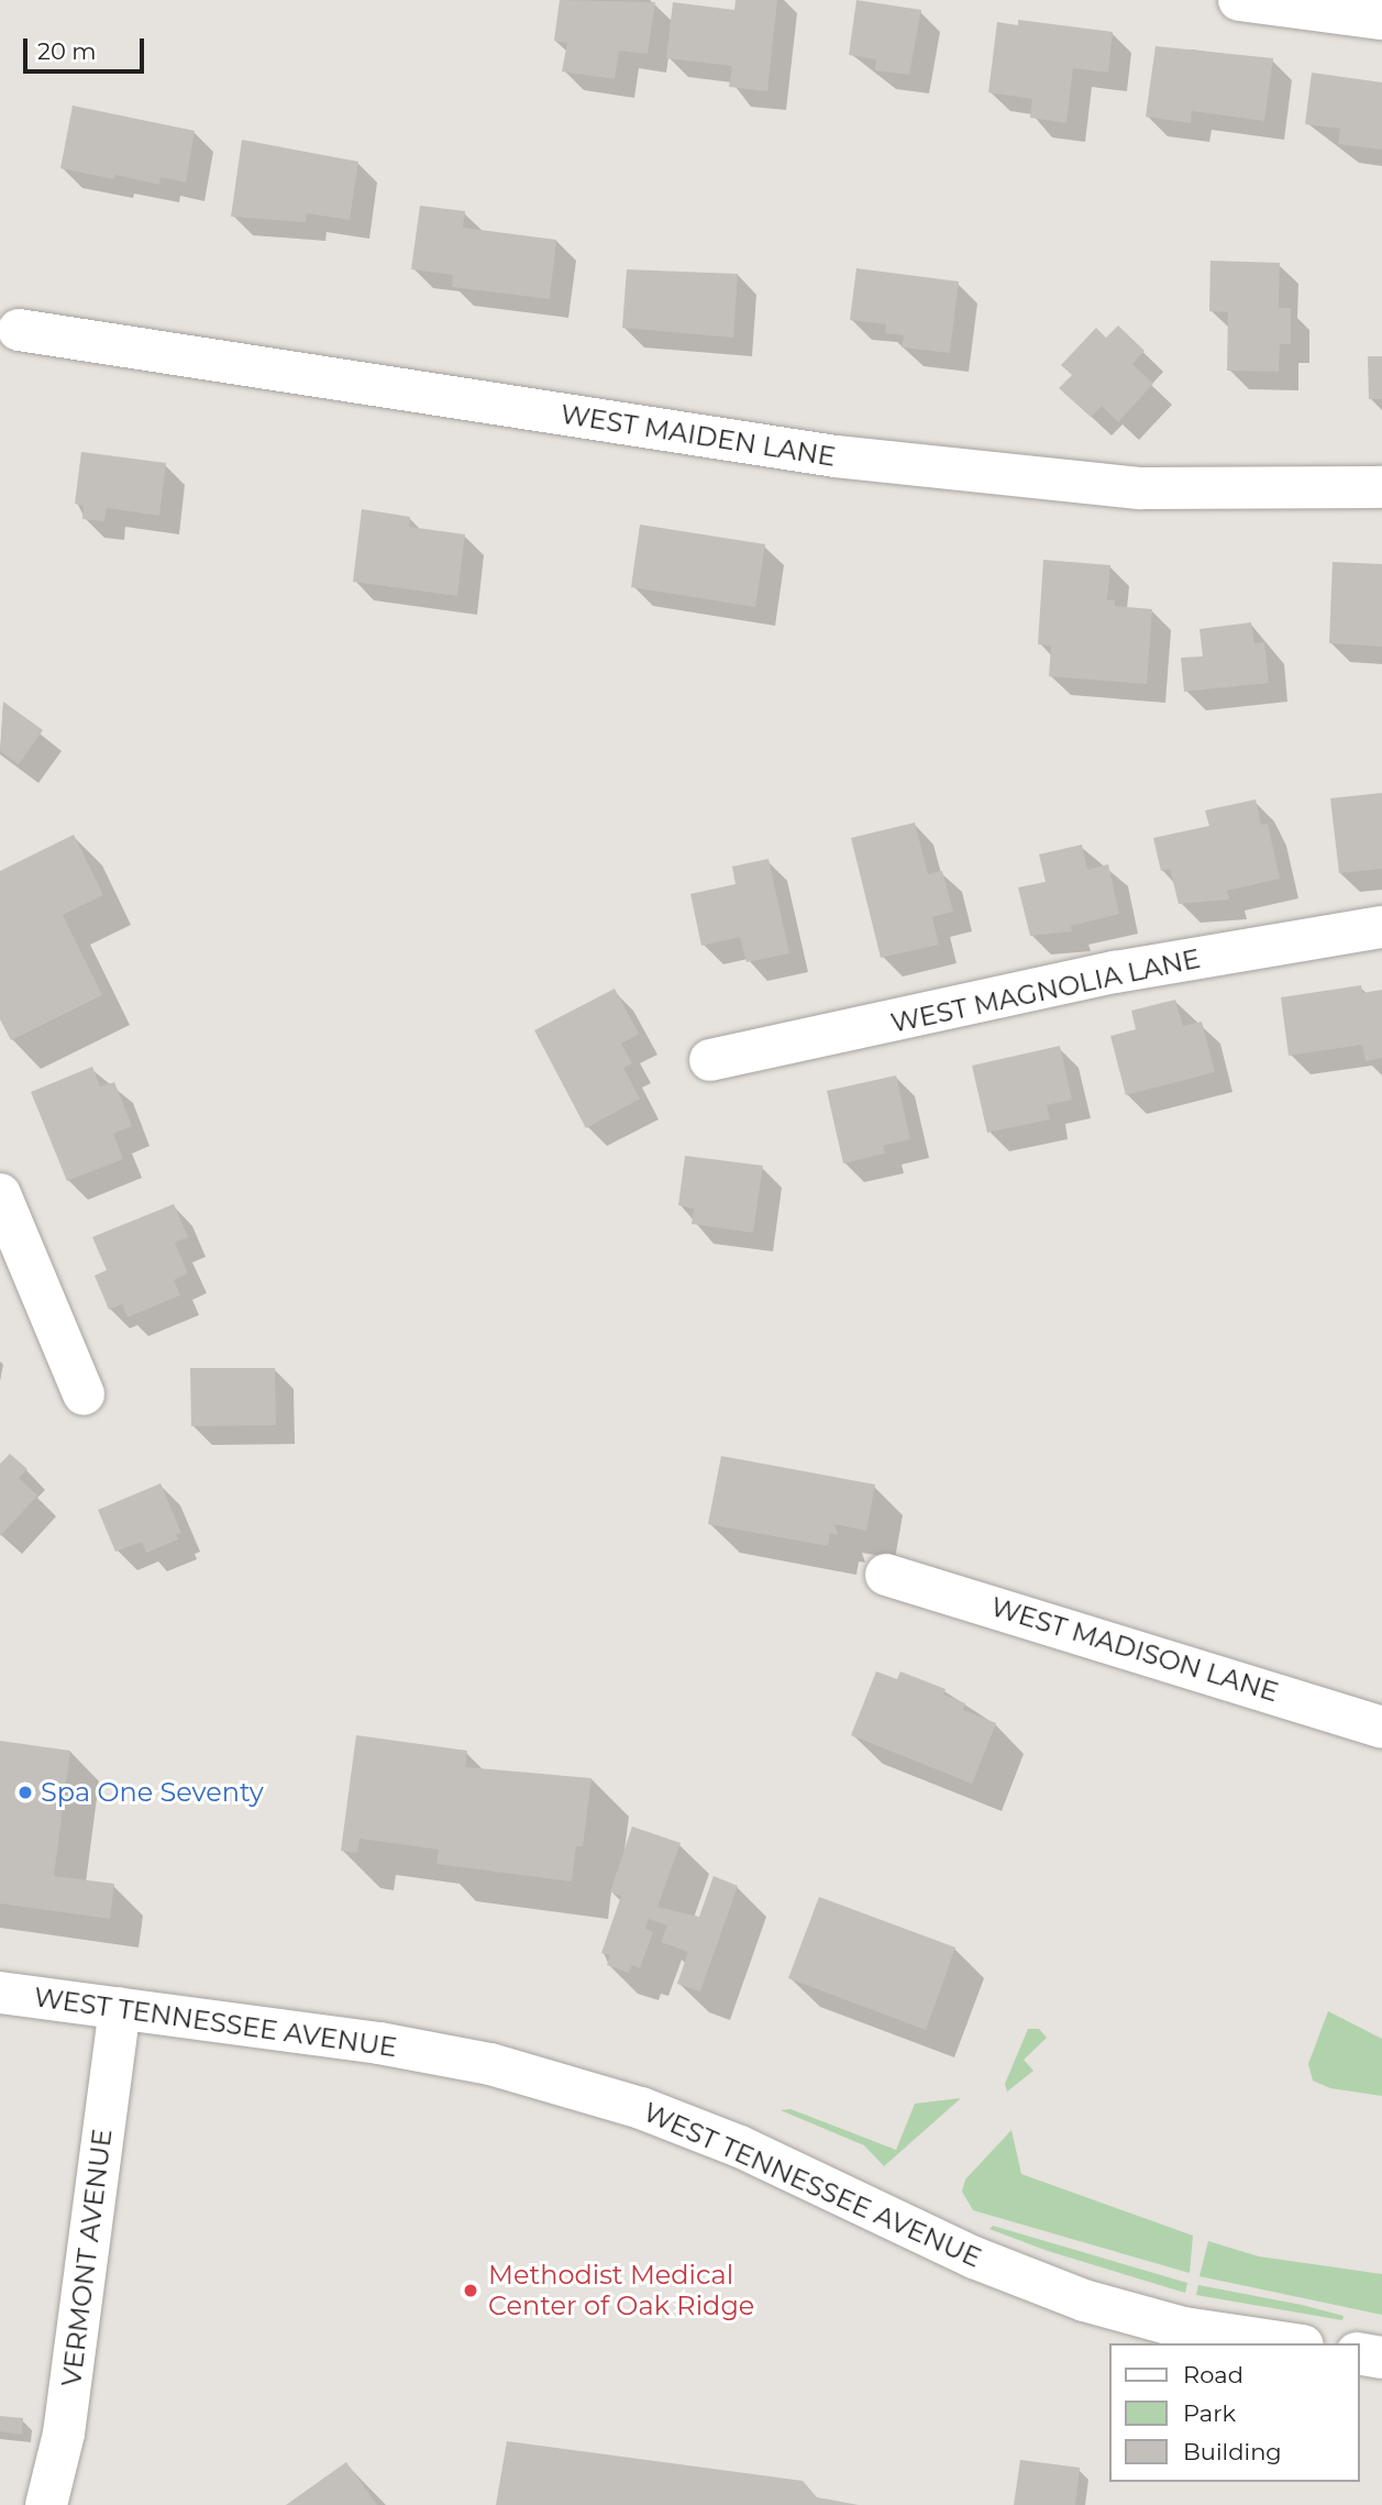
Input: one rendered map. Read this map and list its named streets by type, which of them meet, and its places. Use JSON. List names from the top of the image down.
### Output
{
  "streets": {
    "street": [
      "WEST MAIDEN LANE",
      "WEST MAGNOLIA LANE",
      "WEST MADISON LANE",
      "WEST TENNESSEE AVENUE",
      "VERMONT AVENUE"
    ]
  },
  "crossings": [
    ["WEST TENNESSEE AVENUE", "VERMONT AVENUE"]
  ],
  "places": ["Spa One Seventy", "Methodist Medical Center of Oak Ridge"],
  "legend": ["Road", "Park", "Building"],
  "scale_bar": "20 m"
}
